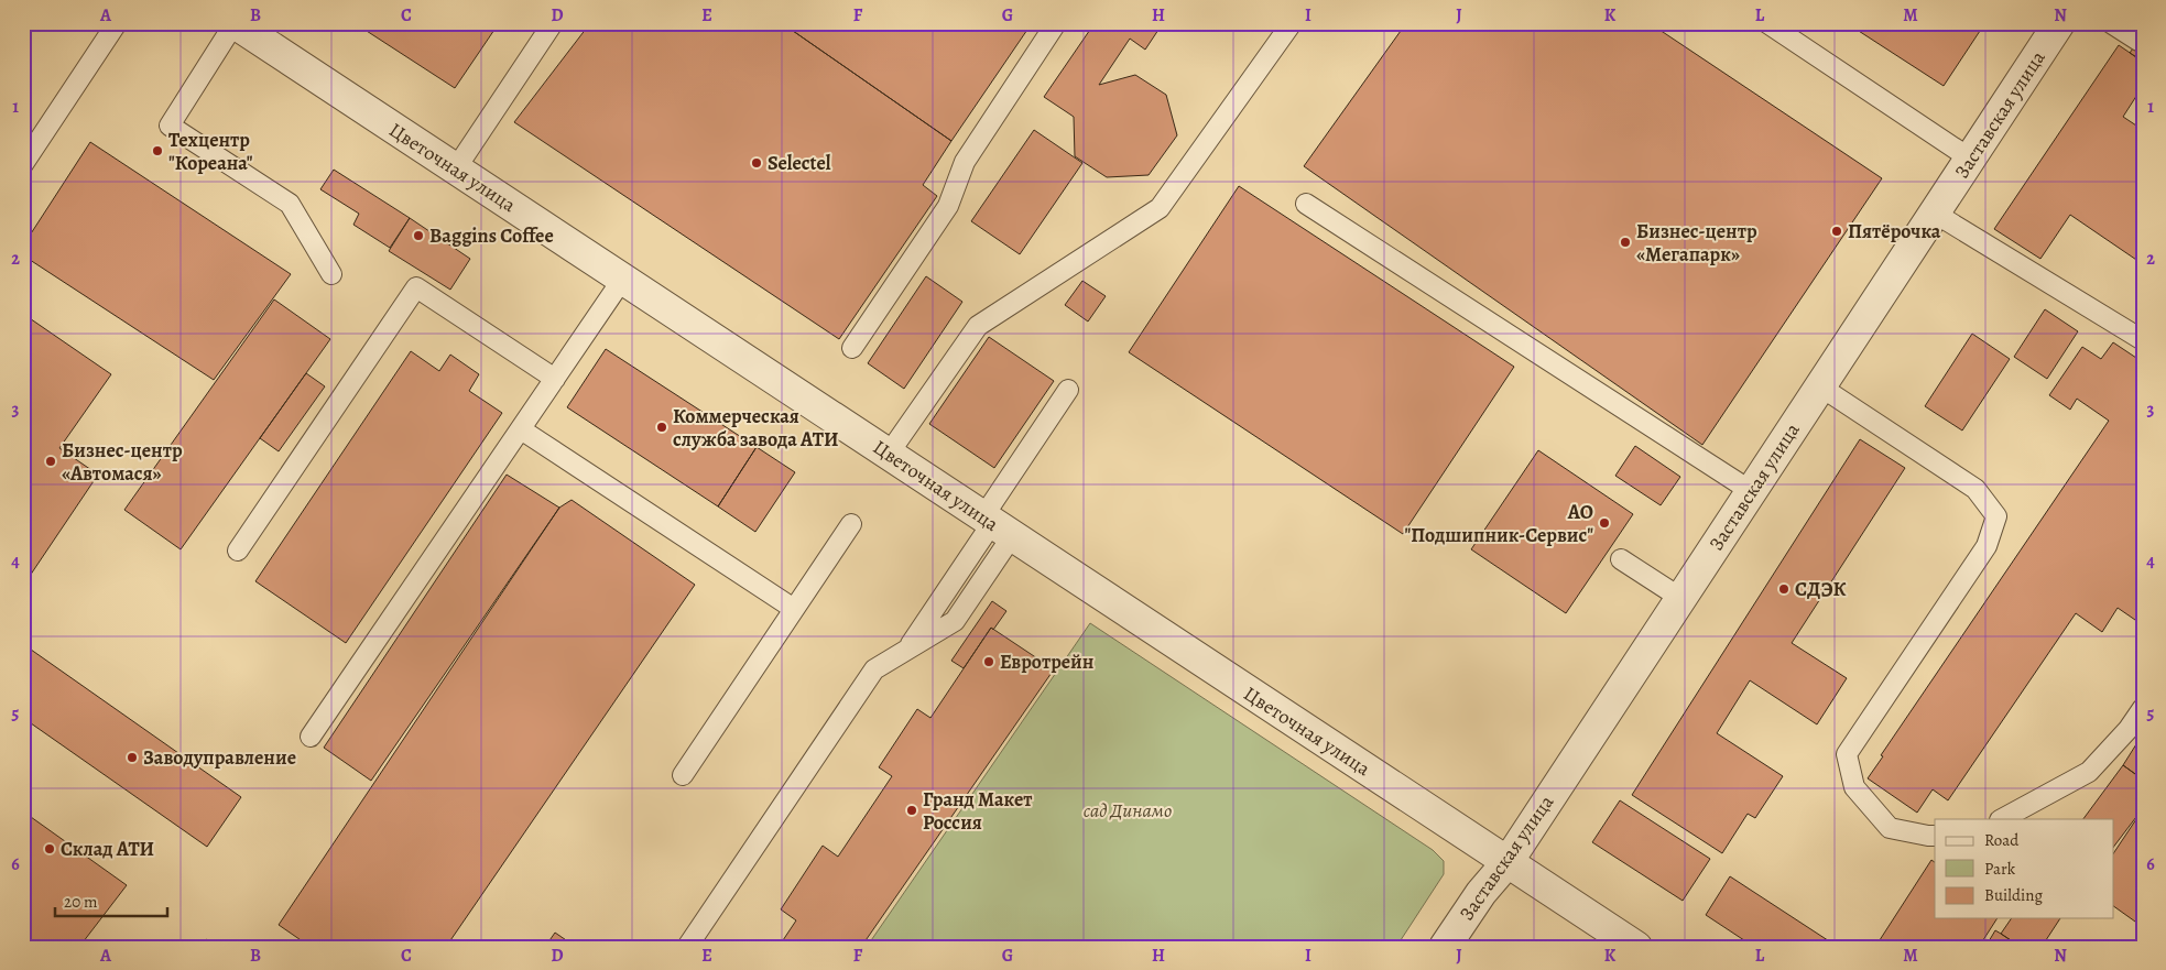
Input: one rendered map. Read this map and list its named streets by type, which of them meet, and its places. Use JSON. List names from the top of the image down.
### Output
{
  "streets": {
    "street": ["Заставская улица", "Цветочная улица"]
  },
  "crossings": [
    ["Заставская улица", "Цветочная улица"]
  ],
  "parks": ["сад Динамо"],
  "places": [
    "Техцентр \"Кореана\"",
    "Selectel",
    "Пятёрочка",
    "Baggins Coffee",
    "Бизнес-центр «Мегапарк»",
    "Коммерческая служба завода АТИ",
    "Бизнес-центр «Автомася»",
    "АО \"Подшипник-Сервис\"",
    "СДЭК",
    "Евротрейн",
    "Заводуправление",
    "Гранд Макет Россия",
    "Склад АТИ"
  ],
  "legend": ["Road", "Park", "Building"],
  "scale_bar": "20 m",
  "grid": {
    "columns": [
      "A",
      "B",
      "C",
      "D",
      "E",
      "F",
      "G",
      "H",
      "I",
      "J",
      "K",
      "L",
      "M",
      "N"
    ],
    "rows": [
      "1",
      "2",
      "3",
      "4",
      "5",
      "6"
    ]
  }
}
